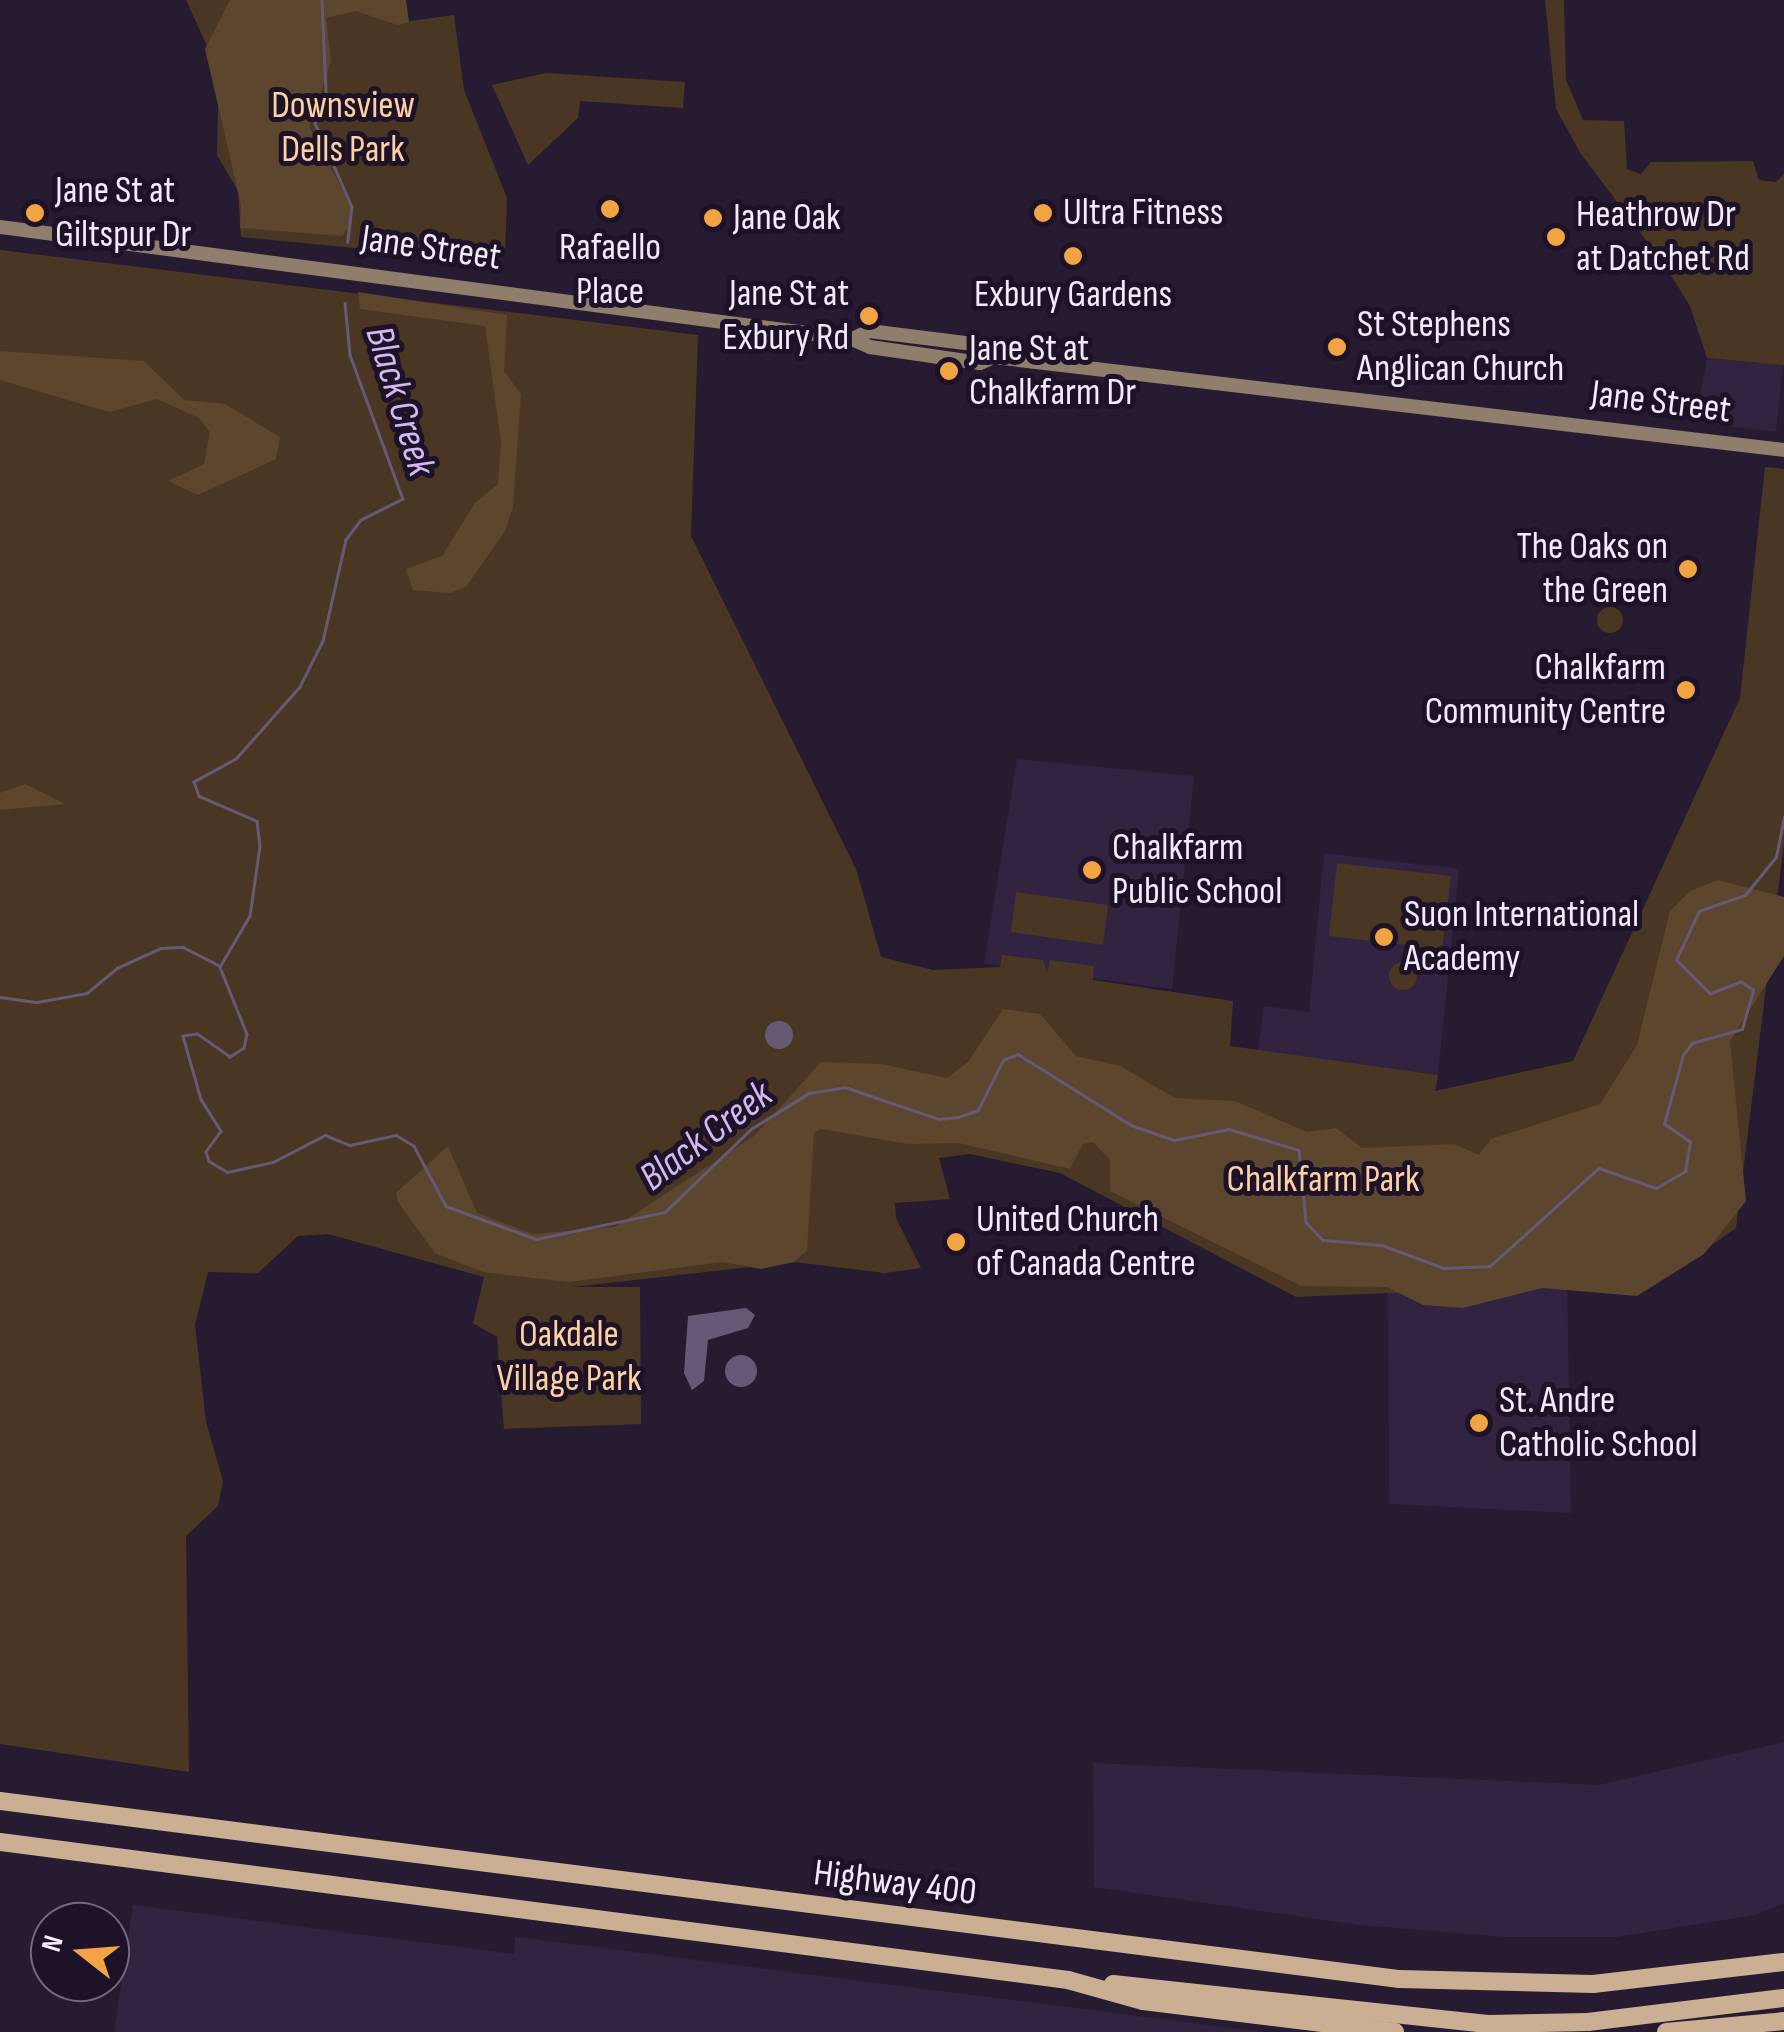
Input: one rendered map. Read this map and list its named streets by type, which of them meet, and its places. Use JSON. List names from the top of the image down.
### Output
{
  "streets": {
    "highway": ["Highway 400"],
    "main road": ["Jane Street"]
  },
  "water": ["Black Creek"],
  "parks": ["Downsview Dells Park", "Chalkfarm Park", "Oakdale Village Park"],
  "places": [
    "Rafaello Place",
    "Jane St at Giltspur Dr",
    "Ultra Fitness",
    "Jane Oak",
    "Heathrow Dr at Datchet Rd",
    "Exbury Gardens",
    "Jane St at Exbury Rd",
    "St Stephens Anglican Church",
    "Jane St at Chalkfarm Dr",
    "The Oaks on the Green",
    "Chalkfarm Community Centre",
    "Chalkfarm Public School",
    "Suon International Academy",
    "United Church of Canada Centre",
    "St. Andre Catholic School"
  ],
  "north": "left"
}
